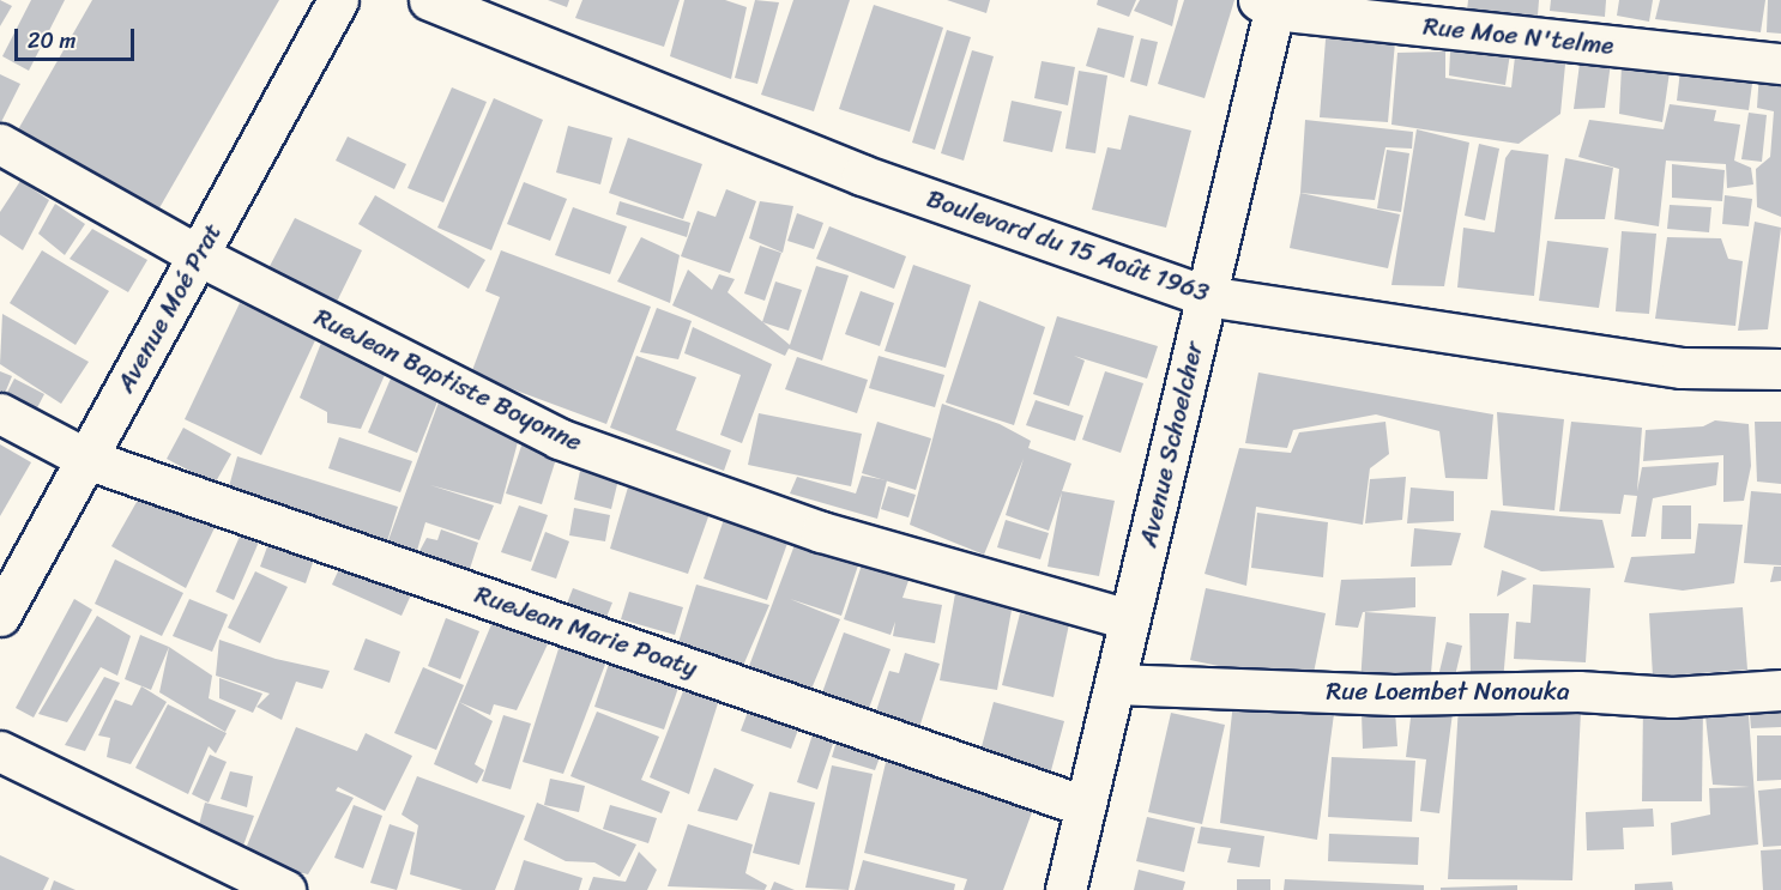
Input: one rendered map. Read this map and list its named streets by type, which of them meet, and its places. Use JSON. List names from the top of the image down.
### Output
{
  "streets": {
    "street": [
      "Rue Moe N'telme",
      "Boulevard du 15 Août 1963",
      "Avenue Moé Prat",
      "RueJean Baptiste Boyonne",
      "Avenue Schoelcher",
      "RueJean Marie Poaty",
      "Rue Loembet Nonouka"
    ]
  },
  "crossings": [
    ["Rue Moe N'telme", "Avenue Schoelcher"],
    ["Boulevard du 15 Août 1963", "Avenue Schoelcher"],
    ["Avenue Moé Prat", "RueJean Baptiste Boyonne"],
    ["Avenue Moé Prat", "RueJean Marie Poaty"],
    ["RueJean Baptiste Boyonne", "Avenue Schoelcher"],
    ["Avenue Schoelcher", "RueJean Marie Poaty"],
    ["Avenue Schoelcher", "Rue Loembet Nonouka"]
  ],
  "scale_bar": "20 m"
}
